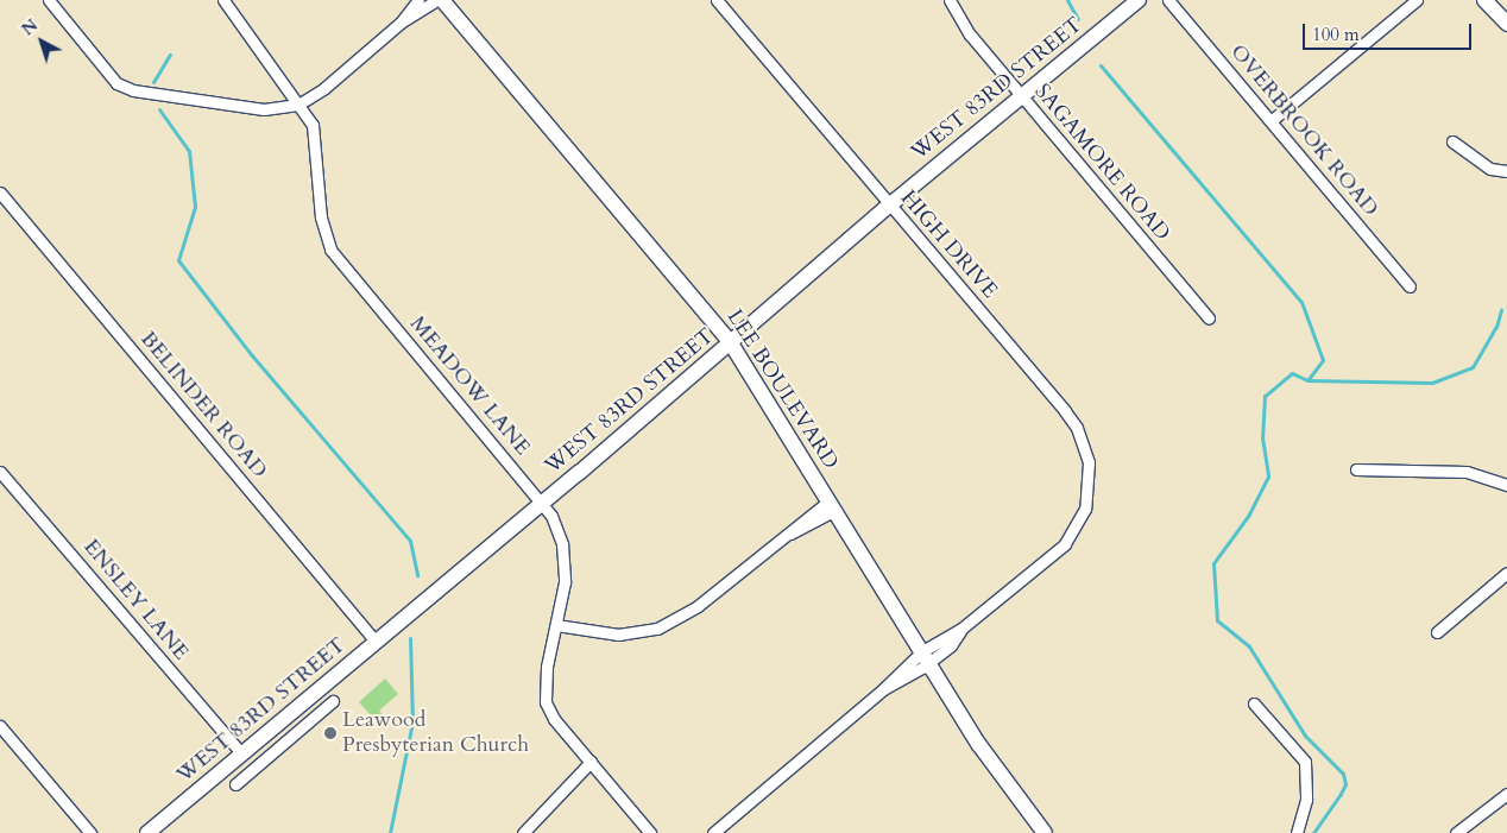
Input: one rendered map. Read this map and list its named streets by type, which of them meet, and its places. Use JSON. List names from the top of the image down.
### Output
{
  "streets": {
    "street": [
      "WEST 83RD STREET",
      "OVERBROOK ROAD",
      "SAGAMORE ROAD",
      "HIGH DRIVE",
      "MEADOW LANE",
      "LEE BOULEVARD",
      "BELINDER ROAD",
      "ENSLEY LANE"
    ]
  },
  "crossings": [
    ["WEST 83RD STREET", "SAGAMORE ROAD"],
    ["WEST 83RD STREET", "HIGH DRIVE"],
    ["WEST 83RD STREET", "MEADOW LANE"],
    ["WEST 83RD STREET", "LEE BOULEVARD"],
    ["WEST 83RD STREET", "BELINDER ROAD"],
    ["WEST 83RD STREET", "ENSLEY LANE"],
    ["HIGH DRIVE", "LEE BOULEVARD"]
  ],
  "places": ["Leawood Presbyterian Church"],
  "scale_bar": "100 m",
  "north": "top left"
}
